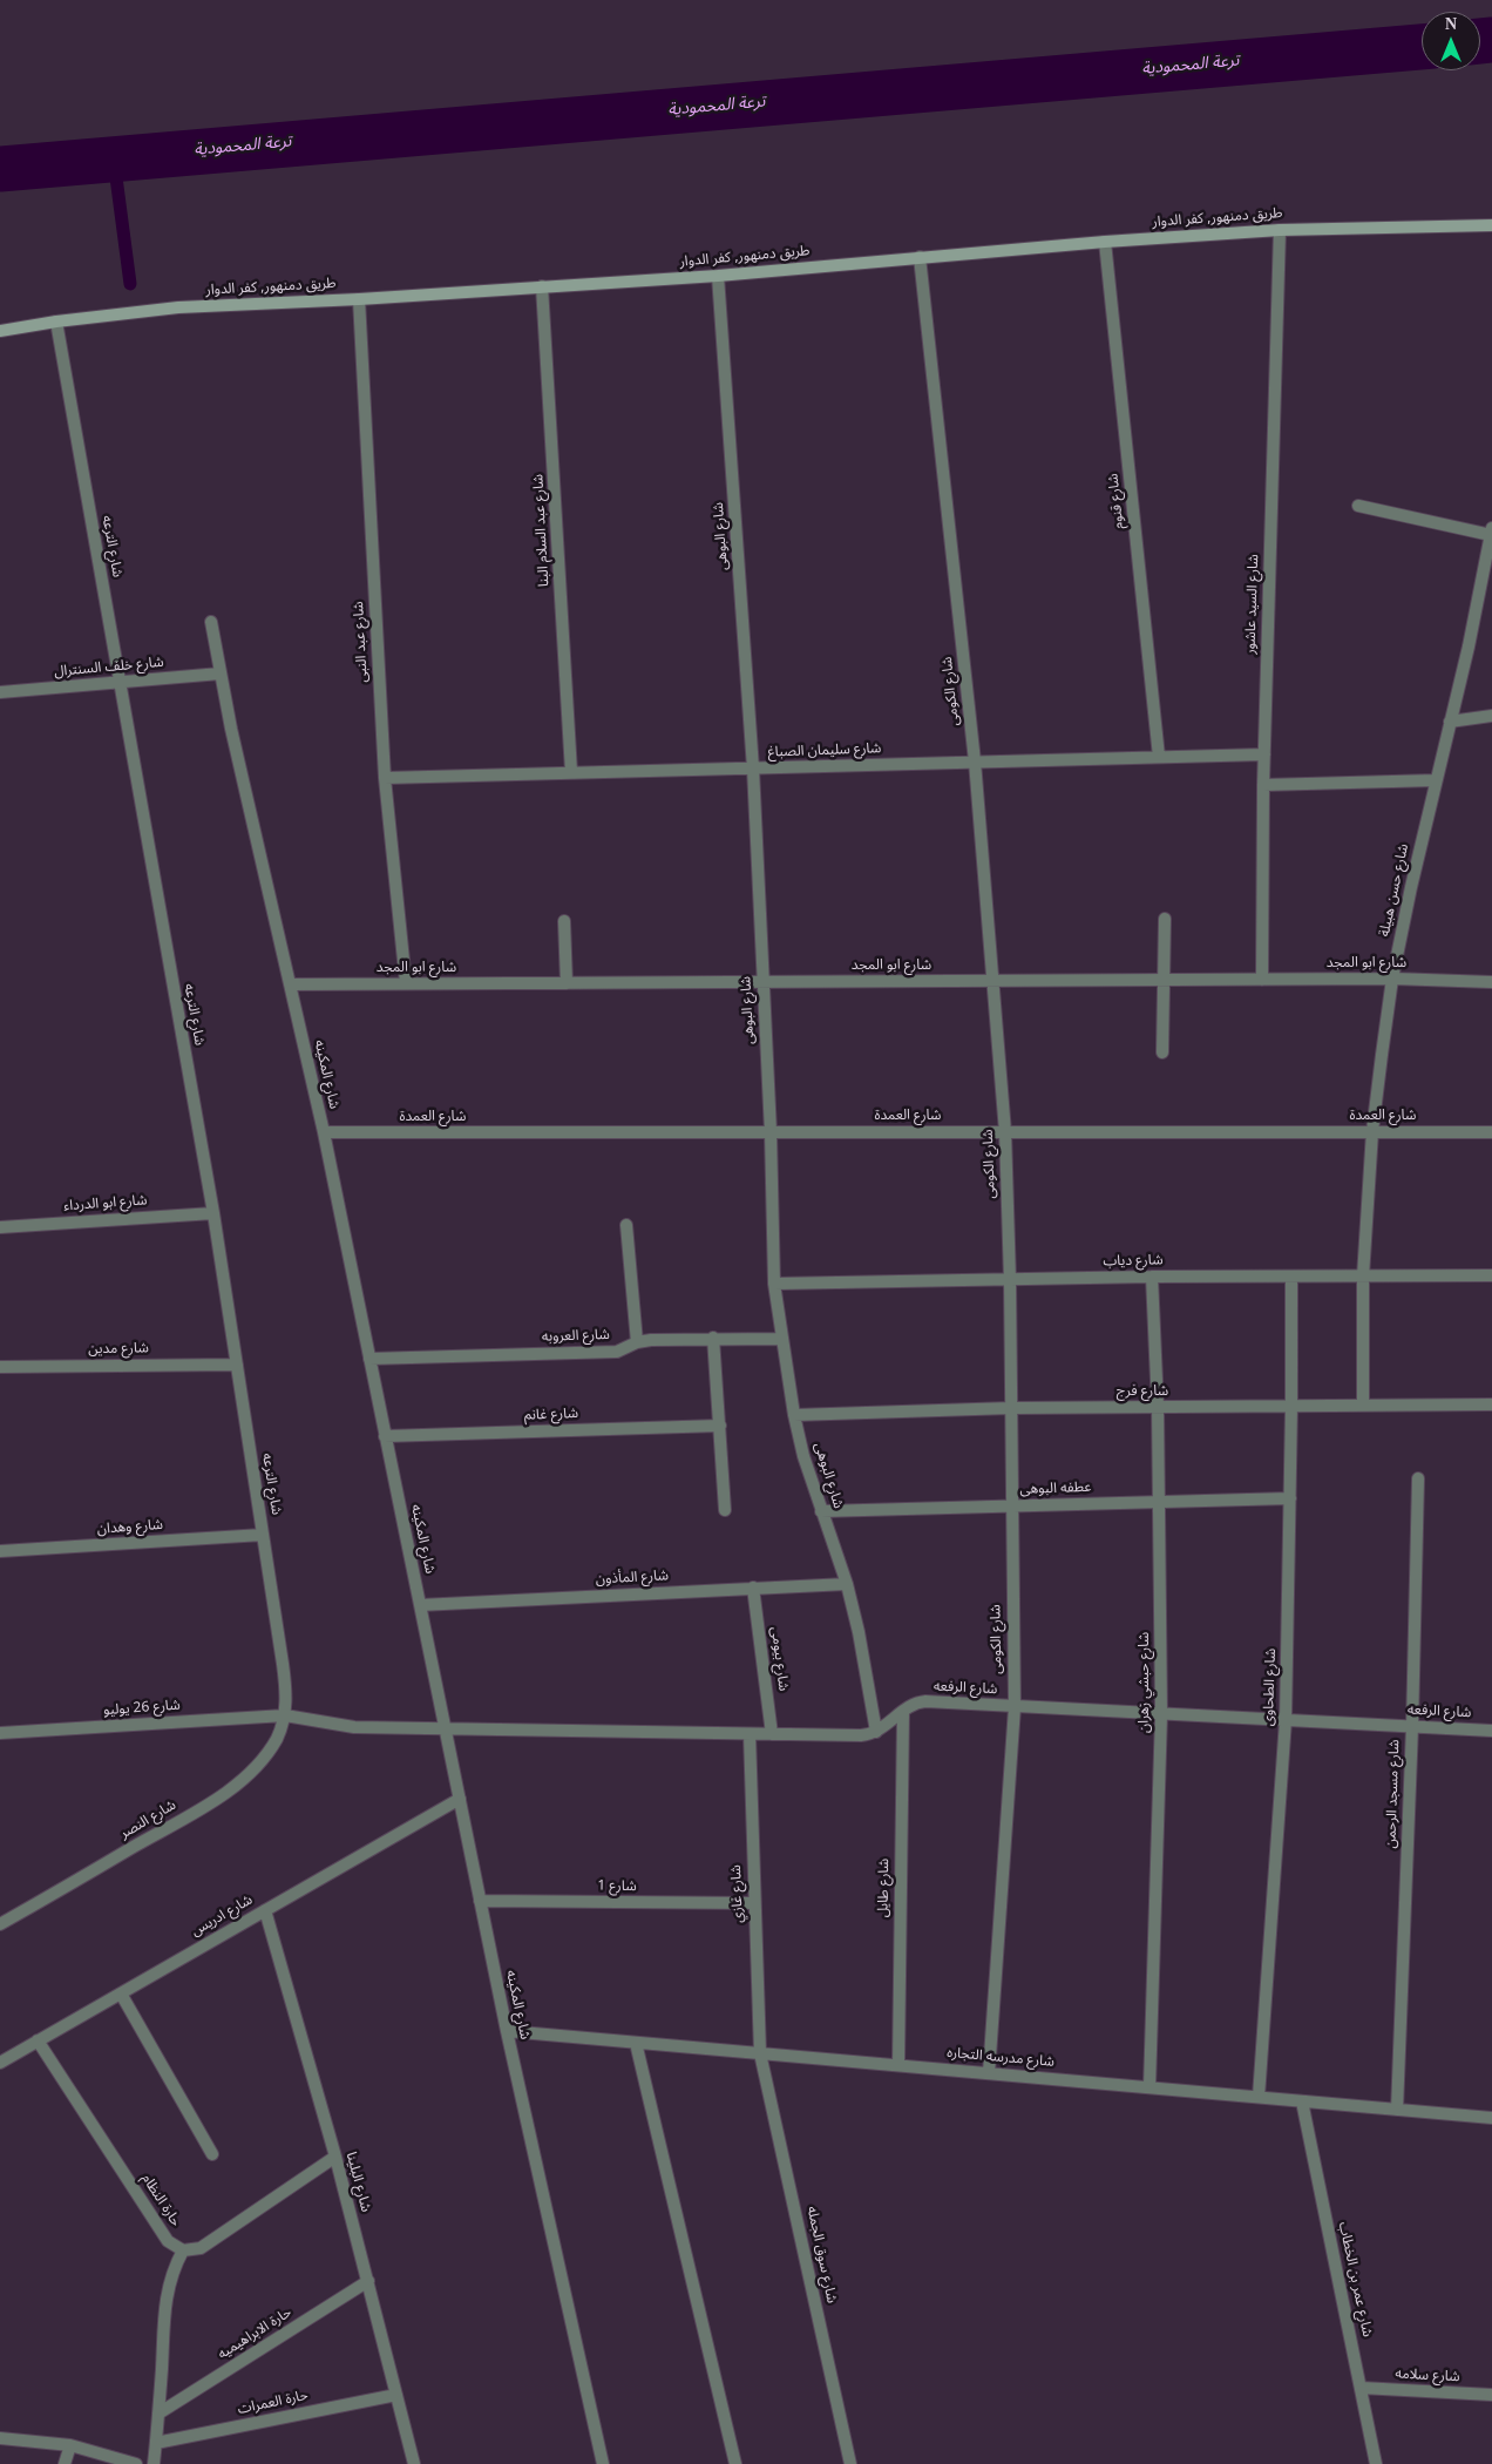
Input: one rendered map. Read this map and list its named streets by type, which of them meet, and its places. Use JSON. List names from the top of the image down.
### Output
{
  "streets": {
    "main road": ["طريق دمنهور, كفر الدوار"],
    "street": [
      "شارع قنوم",
      "شارع عبد السلام البنا",
      "شارع البوهى",
      "شارع الترعه",
      "شارع السيد عاشور",
      "شارع عبد النبى",
      "شارع خلف السنترال",
      "شارع الكومى",
      "شارع سليمان الصباغ",
      "شارع حسن هبيلة",
      "شارع ابو المجد",
      "شارع المكينه",
      "شارع العمدة",
      "شارع ابو الدرداء",
      "شارع دياب",
      "شارع العروبه",
      "شارع مدين",
      "شارع فرج",
      "شارع غانم",
      "عطفه البوهى",
      "شارع وهدان",
      "شارع المأذون",
      "شارع بيومى",
      "شارع حبشي زهران",
      "شارع الطحاوى",
      "شارع الرفعه",
      "شارع 26 يوليو",
      "شارع مسجد الرحمن",
      "شارع النصر",
      "شارع 1",
      "شارع طايل",
      "شارع غازي",
      "شارع ادريس",
      "شارع مدرسه التجاره",
      "شارع البلينا",
      "حارة النظام",
      "شارع سوق الجمله",
      "شارع عمر بن الخطاب",
      "حارة الابراهيميه",
      "شارع سلامه",
      "حارة العمرات"
    ]
  },
  "crossings": [
    ["طريق دمنهور, كفر الدوار", "شارع قنوم"],
    ["طريق دمنهور, كفر الدوار", "شارع عبد السلام البنا"],
    ["طريق دمنهور, كفر الدوار", "شارع البوهى"],
    ["طريق دمنهور, كفر الدوار", "شارع الترعه"],
    ["طريق دمنهور, كفر الدوار", "شارع السيد عاشور"],
    ["طريق دمنهور, كفر الدوار", "شارع عبد النبى"],
    ["طريق دمنهور, كفر الدوار", "شارع الكومى"],
    ["شارع قنوم", "شارع سليمان الصباغ"],
    ["شارع عبد السلام البنا", "شارع سليمان الصباغ"],
    ["شارع البوهى", "شارع سليمان الصباغ"],
    ["شارع البوهى", "شارع ابو المجد"],
    ["شارع البوهى", "شارع العمدة"],
    ["شارع البوهى", "شارع دياب"],
    ["شارع البوهى", "شارع العروبه"],
    ["شارع البوهى", "شارع فرج"],
    ["شارع البوهى", "عطفه البوهى"],
    ["شارع البوهى", "شارع المأذون"],
    ["شارع البوهى", "شارع الرفعه"],
    ["شارع الترعه", "شارع خلف السنترال"],
    ["شارع الترعه", "شارع ابو الدرداء"],
    ["شارع الترعه", "شارع مدين"],
    ["شارع الترعه", "شارع وهدان"],
    ["شارع الترعه", "شارع 26 يوليو"],
    ["شارع الترعه", "شارع النصر"],
    ["شارع السيد عاشور", "شارع سليمان الصباغ"],
    ["شارع السيد عاشور", "شارع ابو المجد"],
    ["شارع عبد النبى", "شارع سليمان الصباغ"],
    ["شارع عبد النبى", "شارع ابو المجد"],
    ["شارع خلف السنترال", "شارع المكينه"],
    ["شارع الكومى", "شارع سليمان الصباغ"],
    ["شارع الكومى", "شارع ابو المجد"],
    ["شارع الكومى", "شارع العمدة"],
    ["شارع الكومى", "شارع دياب"],
    ["شارع الكومى", "شارع فرج"],
    ["شارع الكومى", "عطفه البوهى"],
    ["شارع الكومى", "شارع الرفعه"],
    ["شارع الكومى", "شارع مدرسه التجاره"],
    ["شارع حسن هبيلة", "شارع ابو المجد"],
    ["شارع حسن هبيلة", "شارع العمدة"],
    ["شارع حسن هبيلة", "شارع دياب"],
    ["شارع حسن هبيلة", "شارع فرج"],
    ["شارع ابو المجد", "شارع المكينه"],
    ["شارع المكينه", "شارع العمدة"],
    ["شارع المكينه", "شارع العروبه"],
    ["شارع المكينه", "شارع غانم"],
    ["شارع المكينه", "شارع المأذون"],
    ["شارع المكينه", "شارع 26 يوليو"],
    ["شارع المكينه", "شارع 1"],
    ["شارع المكينه", "شارع ادريس"],
    ["شارع المكينه", "شارع مدرسه التجاره"],
    ["شارع دياب", "شارع حبشي زهران"],
    ["شارع دياب", "شارع الطحاوى"],
    ["شارع فرج", "شارع حبشي زهران"],
    ["شارع فرج", "شارع الطحاوى"],
    ["عطفه البوهى", "شارع حبشي زهران"],
    ["عطفه البوهى", "شارع الطحاوى"],
    ["شارع المأذون", "شارع بيومى"],
    ["شارع حبشي زهران", "شارع الرفعه"],
    ["شارع حبشي زهران", "شارع مدرسه التجاره"],
    ["شارع الطحاوى", "شارع الرفعه"],
    ["شارع الطحاوى", "شارع مدرسه التجاره"],
    ["شارع الرفعه", "شارع مسجد الرحمن"],
    ["شارع الرفعه", "شارع طايل"],
    ["شارع 26 يوليو", "شارع النصر"],
    ["شارع مسجد الرحمن", "شارع مدرسه التجاره"],
    ["شارع 1", "شارع غازي"],
    ["شارع طايل", "شارع مدرسه التجاره"],
    ["شارع غازي", "شارع مدرسه التجاره"],
    ["شارع غازي", "شارع سوق الجمله"],
    ["شارع ادريس", "شارع البلينا"],
    ["شارع ادريس", "حارة النظام"],
    ["شارع مدرسه التجاره", "شارع سوق الجمله"],
    ["شارع مدرسه التجاره", "شارع عمر بن الخطاب"],
    ["شارع البلينا", "حارة الابراهيميه"],
    ["شارع البلينا", "حارة العمرات"],
    ["شارع عمر بن الخطاب", "شارع سلامه"]
  ],
  "water": ["ترعة المحمودية"],
  "north": "top"
}
